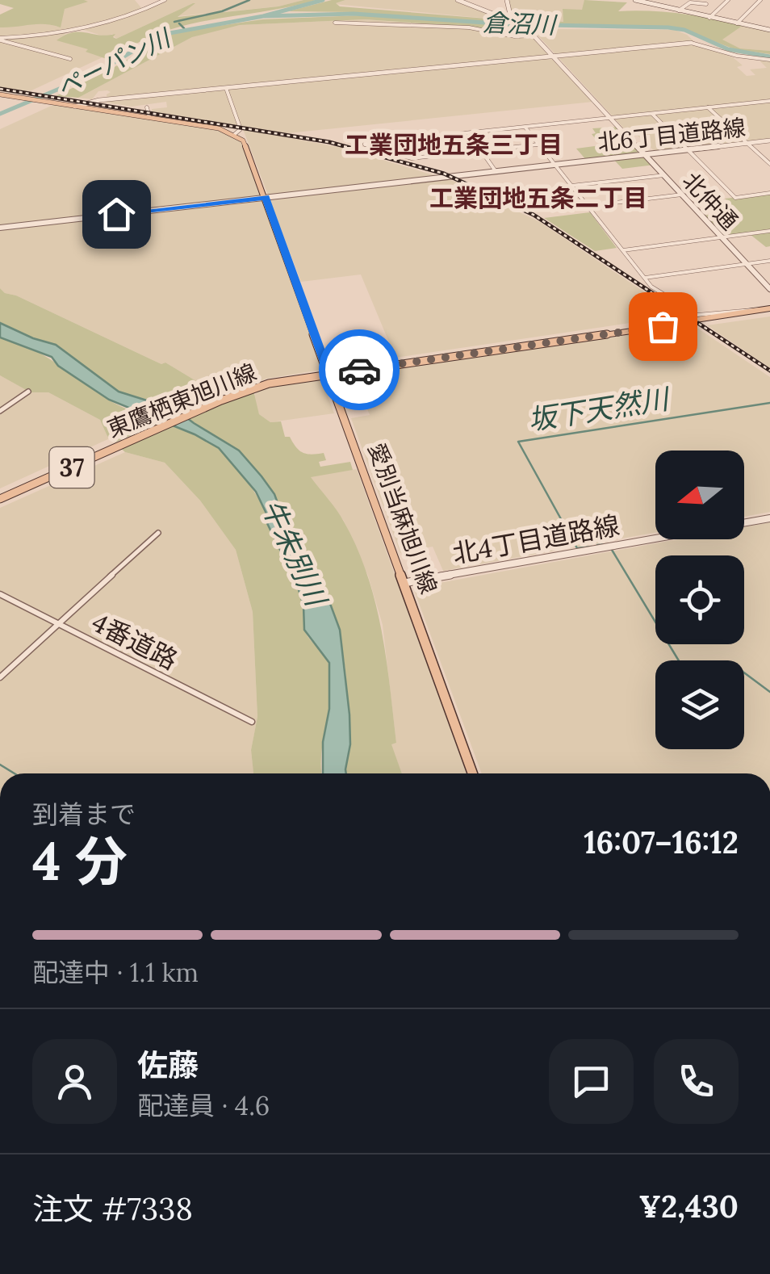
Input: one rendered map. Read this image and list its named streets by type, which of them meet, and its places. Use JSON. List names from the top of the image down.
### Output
{
  "streets": {
    "main road": ["東鷹栖東旭川線", "37", "愛別当麻旭川線"],
    "street": [
      "北6丁目道路線",
      "北仲通",
      "北4丁目道路線",
      "4番道路"
    ]
  },
  "crossings": [
    ["北6丁目道路線", "北仲通"],
    ["北6丁目道路線", "愛別当麻旭川線"],
    ["東鷹栖東旭川線", "愛別当麻旭川線"],
    ["愛別当麻旭川線", "北4丁目道路線"]
  ],
  "districts": ["工業団地五条三丁目", "工業団地五条二丁目"],
  "water": [
    "倉沼川",
    "ペーパン川",
    "坂下天然川",
    "牛朱別川"
  ],
  "north": "left",
  "page": {
    "heading": ["4 分", "到着まで", "16:07–16:12"],
    "panel": [
      "佐藤",
      "配達員 · 4.6",
      "注文 #7338",
      "¥2,430"
    ],
    "bar": "配達中 · 1.1 km"
  }
}
